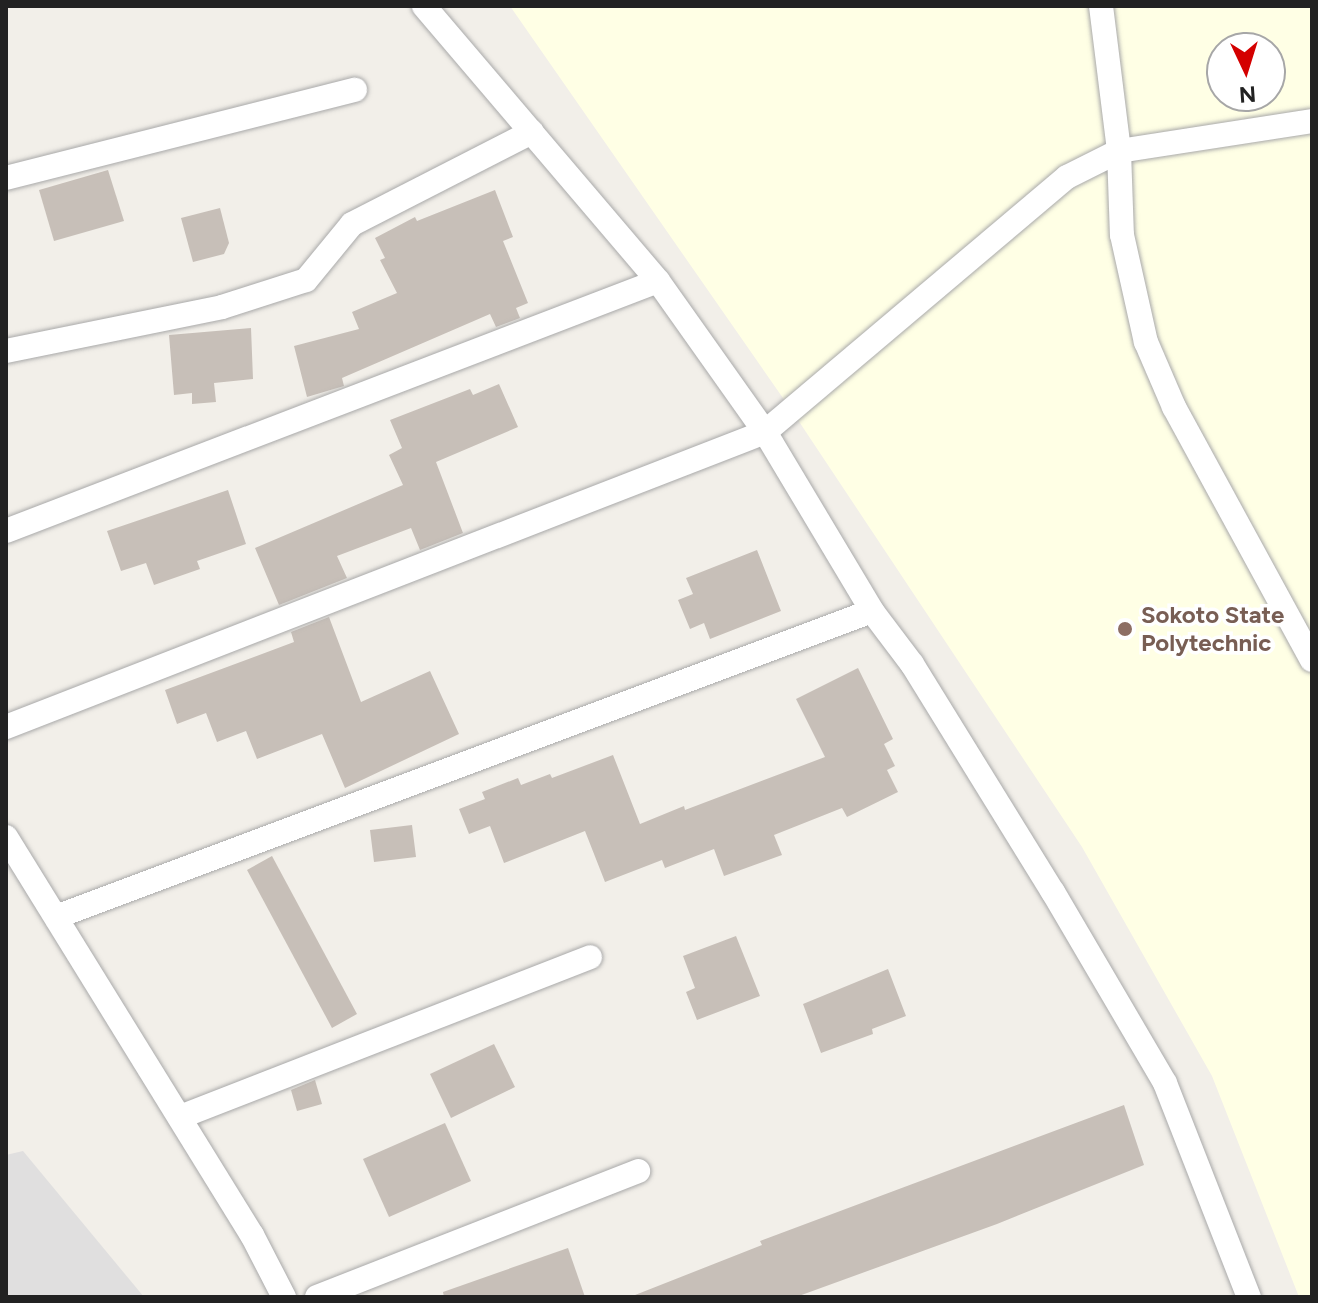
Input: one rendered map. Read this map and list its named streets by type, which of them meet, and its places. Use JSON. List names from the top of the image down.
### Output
{
  "places": ["Sokoto State Polytechnic"],
  "north": "bottom"
}
